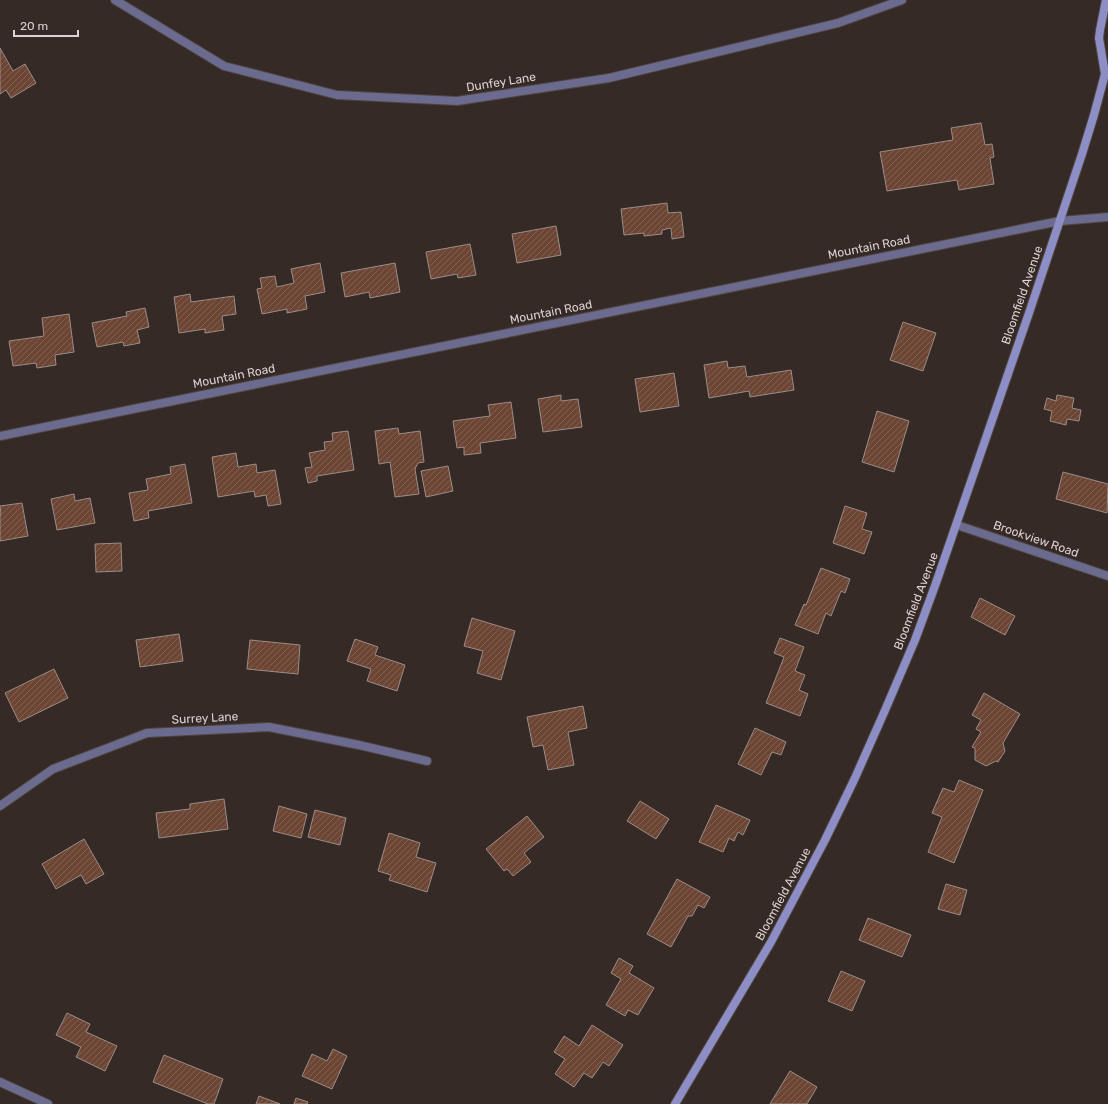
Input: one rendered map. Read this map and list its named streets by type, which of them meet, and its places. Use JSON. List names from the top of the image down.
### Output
{
  "streets": {
    "main road": ["Bloomfield Avenue"],
    "street": [
      "Dunfey Lane",
      "Mountain Road",
      "Brookview Road",
      "Surrey Lane"
    ]
  },
  "crossings": [
    ["Mountain Road", "Bloomfield Avenue"],
    ["Bloomfield Avenue", "Brookview Road"]
  ],
  "scale_bar": "20 m"
}
